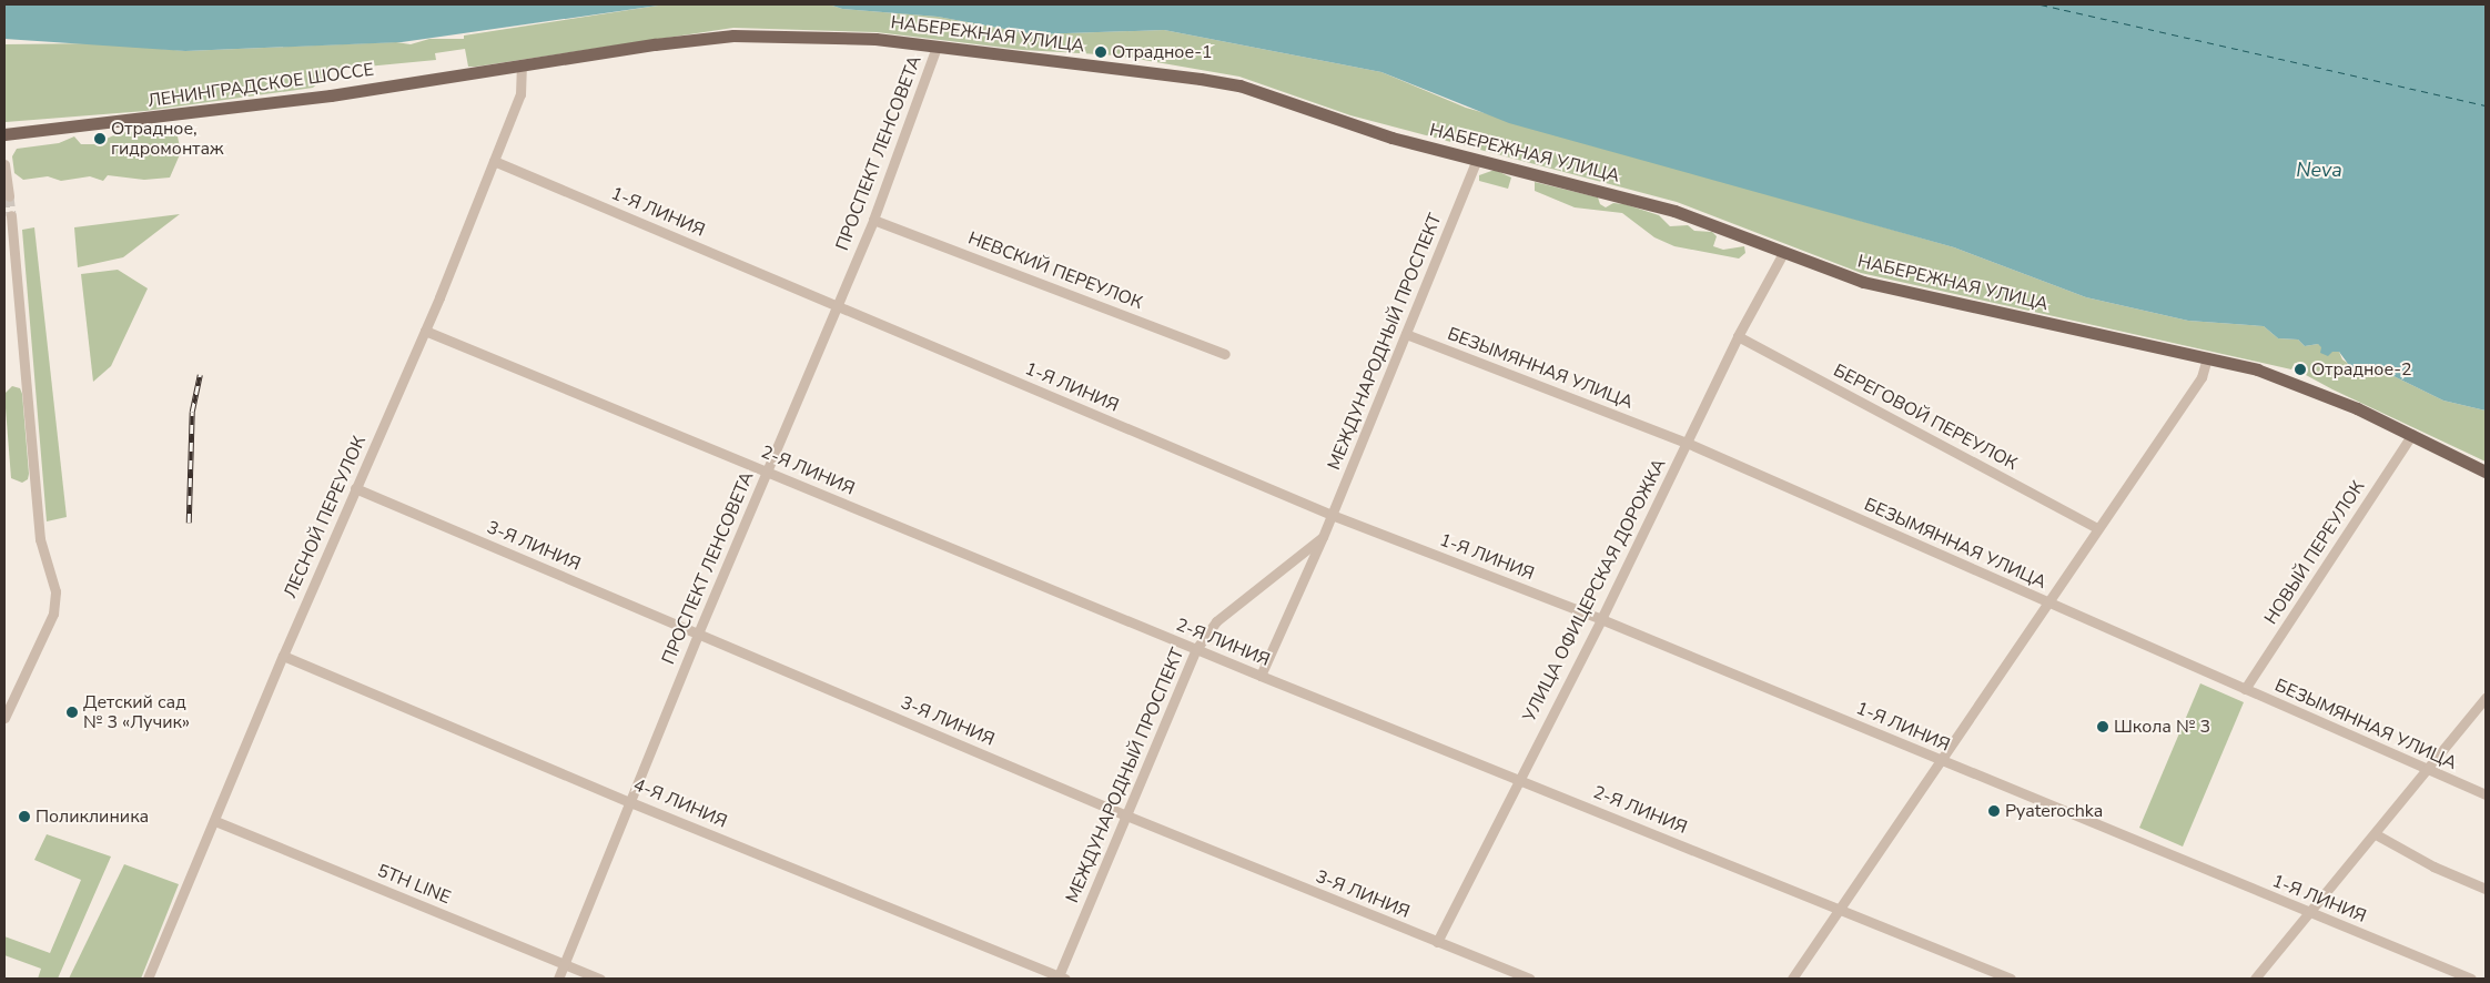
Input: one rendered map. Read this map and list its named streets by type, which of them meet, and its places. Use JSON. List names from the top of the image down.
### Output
{
  "streets": {
    "main road": ["НАБЕРЕЖНАЯ УЛИЦА", "ЛЕНИНГРАДСКОЕ ШОССЕ"],
    "street": [
      "ПРОСПЕКТ ЛЕНСОВЕТА",
      "1-Я ЛИНИЯ",
      "НЕВСКИЙ ПЕРЕУЛОК",
      "МЕЖДУНАРОДНЫЙ ПРОСПЕКТ",
      "БЕЗЫМЯННАЯ УЛИЦА",
      "БЕРЕГОВОЙ ПЕРЕУЛОК",
      "2-Я ЛИНИЯ",
      "ЛЕСНОЙ ПЕРЕУЛОК",
      "3-Я ЛИНИЯ",
      "НОВЫЙ ПЕРЕУЛОК",
      "УЛИЦА ОФИЦЕРСКАЯ ДОРОЖКА",
      "4-Я ЛИНИЯ",
      "5TH LINE"
    ]
  },
  "crossings": [
    ["НАБЕРЕЖНАЯ УЛИЦА", "ЛЕНИНГРАДСКОЕ ШОССЕ"],
    ["НАБЕРЕЖНАЯ УЛИЦА", "ПРОСПЕКТ ЛЕНСОВЕТА"],
    ["НАБЕРЕЖНАЯ УЛИЦА", "МЕЖДУНАРОДНЫЙ ПРОСПЕКТ"],
    ["НАБЕРЕЖНАЯ УЛИЦА", "ЛЕСНОЙ ПЕРЕУЛОК"],
    ["НАБЕРЕЖНАЯ УЛИЦА", "НОВЫЙ ПЕРЕУЛОК"],
    ["НАБЕРЕЖНАЯ УЛИЦА", "УЛИЦА ОФИЦЕРСКАЯ ДОРОЖКА"],
    ["ЛЕНИНГРАДСКОЕ ШОССЕ", "ЛЕСНОЙ ПЕРЕУЛОК"],
    ["ПРОСПЕКТ ЛЕНСОВЕТА", "1-Я ЛИНИЯ"],
    ["ПРОСПЕКТ ЛЕНСОВЕТА", "НЕВСКИЙ ПЕРЕУЛОК"],
    ["ПРОСПЕКТ ЛЕНСОВЕТА", "2-Я ЛИНИЯ"],
    ["ПРОСПЕКТ ЛЕНСОВЕТА", "3-Я ЛИНИЯ"],
    ["ПРОСПЕКТ ЛЕНСОВЕТА", "4-Я ЛИНИЯ"],
    ["ПРОСПЕКТ ЛЕНСОВЕТА", "5TH LINE"],
    ["1-Я ЛИНИЯ", "МЕЖДУНАРОДНЫЙ ПРОСПЕКТ"],
    ["1-Я ЛИНИЯ", "ЛЕСНОЙ ПЕРЕУЛОК"],
    ["1-Я ЛИНИЯ", "УЛИЦА ОФИЦЕРСКАЯ ДОРОЖКА"],
    ["МЕЖДУНАРОДНЫЙ ПРОСПЕКТ", "БЕЗЫМЯННАЯ УЛИЦА"],
    ["МЕЖДУНАРОДНЫЙ ПРОСПЕКТ", "2-Я ЛИНИЯ"],
    ["МЕЖДУНАРОДНЫЙ ПРОСПЕКТ", "3-Я ЛИНИЯ"],
    ["МЕЖДУНАРОДНЫЙ ПРОСПЕКТ", "4-Я ЛИНИЯ"],
    ["БЕЗЫМЯННАЯ УЛИЦА", "НОВЫЙ ПЕРЕУЛОК"],
    ["БЕЗЫМЯННАЯ УЛИЦА", "УЛИЦА ОФИЦЕРСКАЯ ДОРОЖКА"],
    ["БЕРЕГОВОЙ ПЕРЕУЛОК", "УЛИЦА ОФИЦЕРСКАЯ ДОРОЖКА"],
    ["2-Я ЛИНИЯ", "ЛЕСНОЙ ПЕРЕУЛОК"],
    ["2-Я ЛИНИЯ", "УЛИЦА ОФИЦЕРСКАЯ ДОРОЖКА"],
    ["ЛЕСНОЙ ПЕРЕУЛОК", "3-Я ЛИНИЯ"],
    ["ЛЕСНОЙ ПЕРЕУЛОК", "4-Я ЛИНИЯ"],
    ["ЛЕСНОЙ ПЕРЕУЛОК", "5TH LINE"],
    ["3-Я ЛИНИЯ", "УЛИЦА ОФИЦЕРСКАЯ ДОРОЖКА"]
  ],
  "water": ["Neva"],
  "places": [
    "Отрадное-1",
    "Отрадное, гидромонтаж",
    "Отрадное-2",
    "Детский сад № 3 «Лучик»",
    "Школа № 3",
    "Pyaterochka",
    "Поликлиника"
  ]
}
